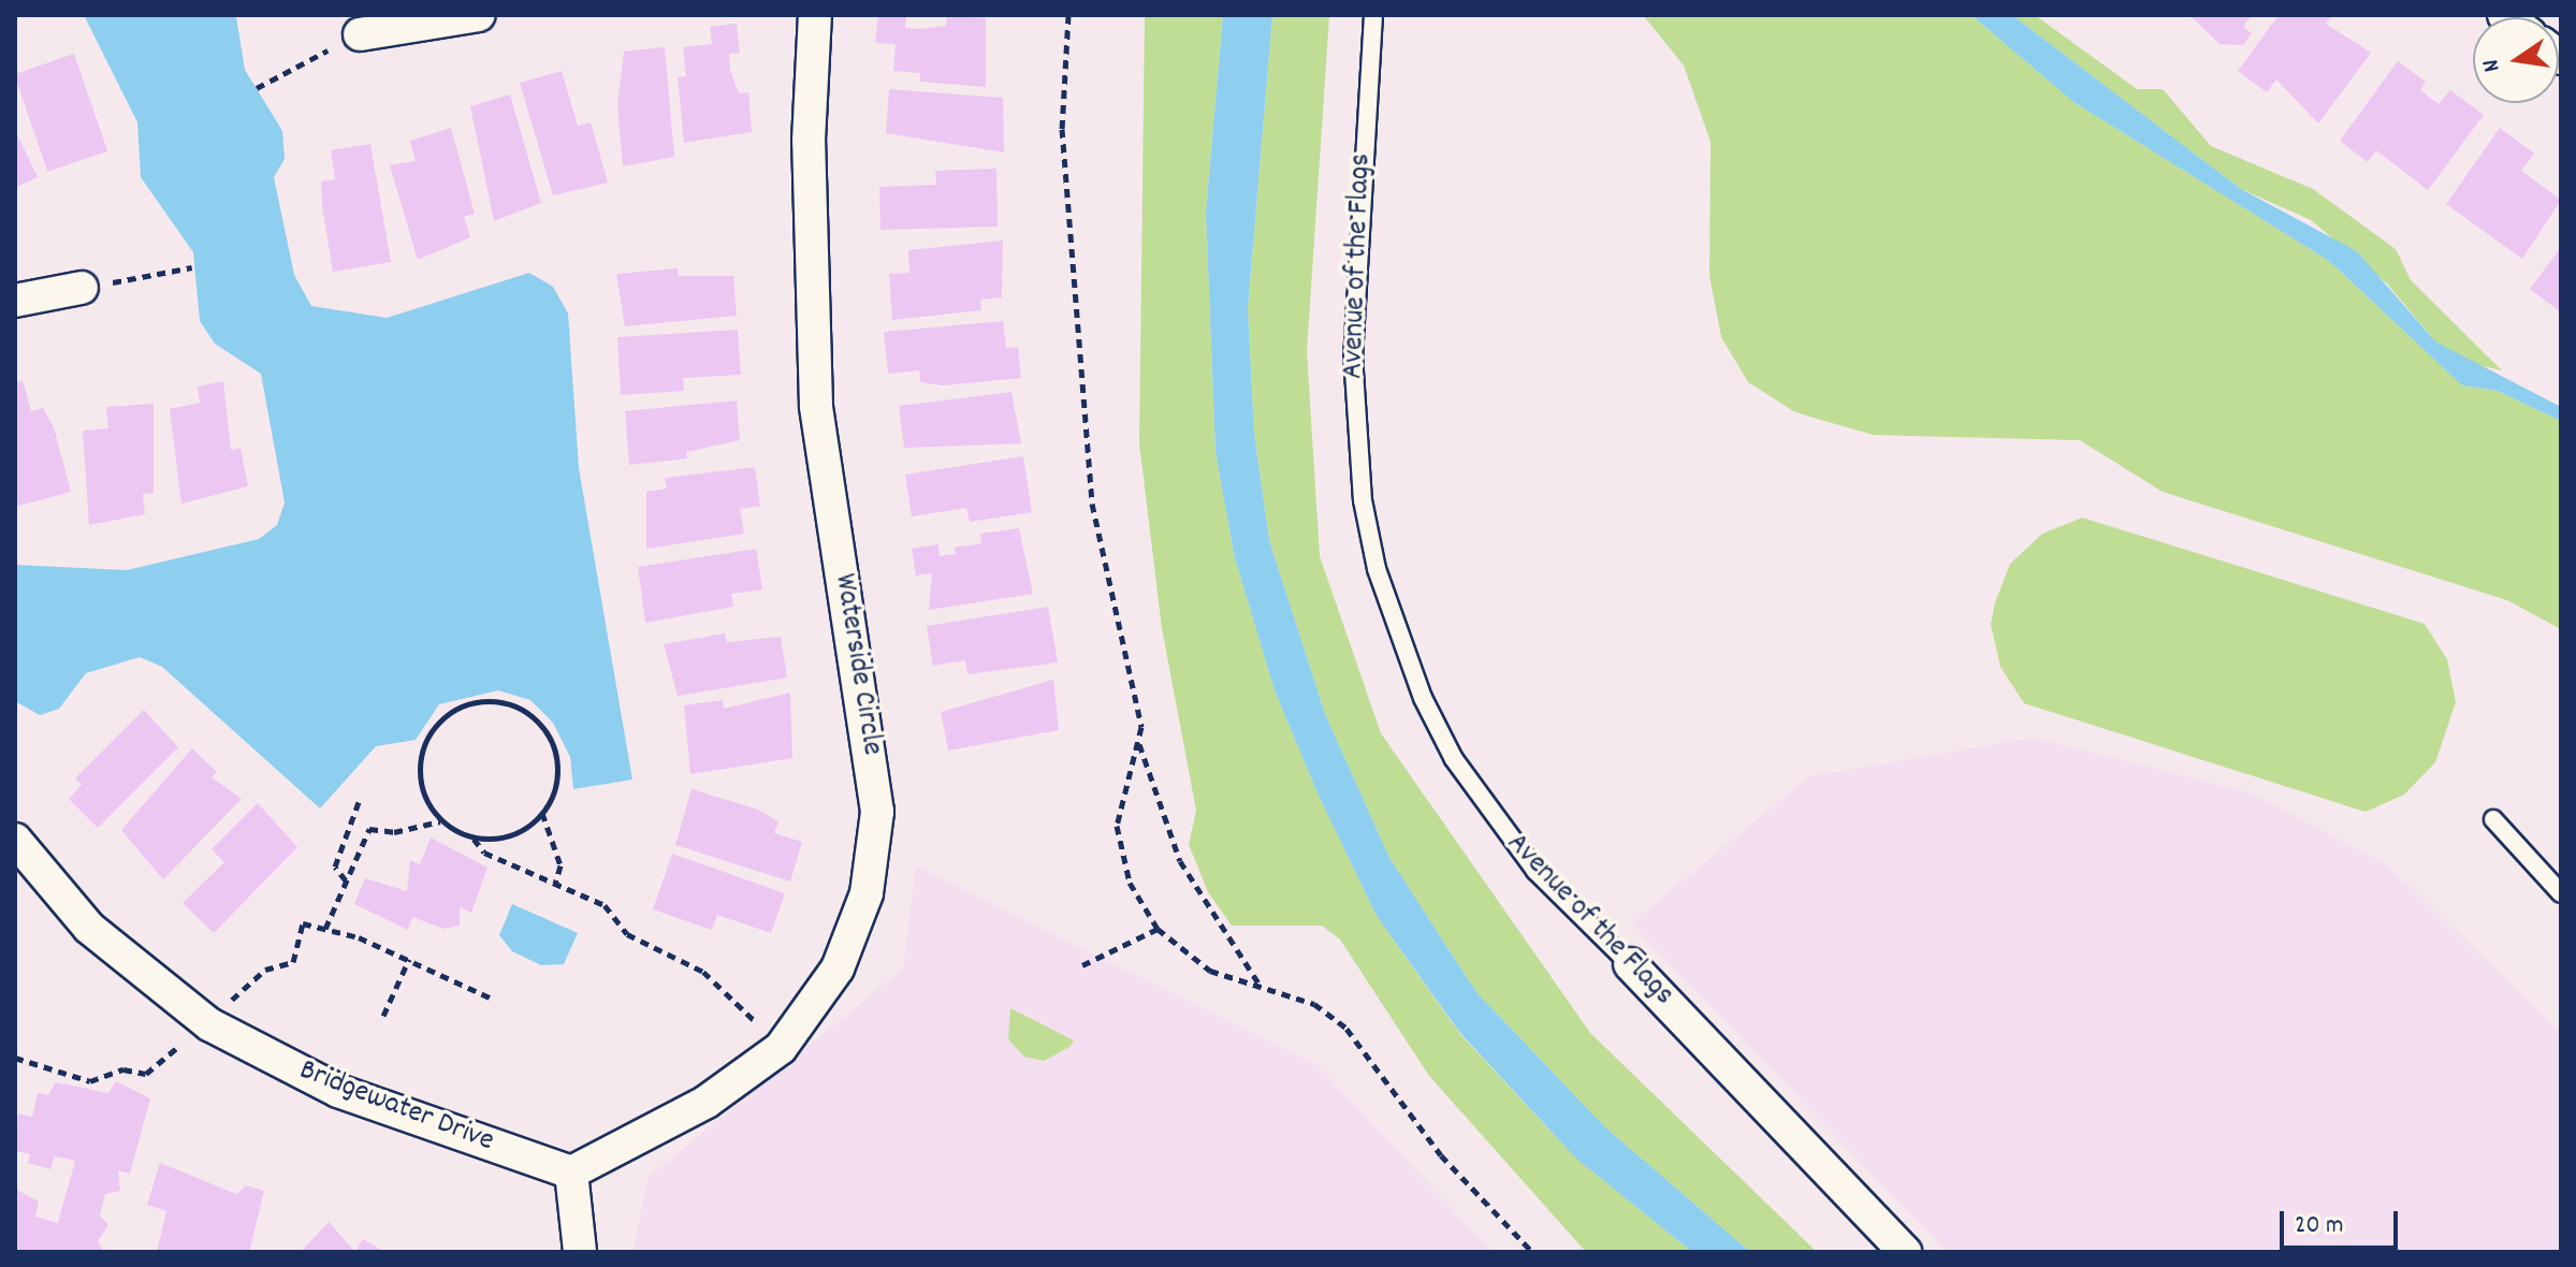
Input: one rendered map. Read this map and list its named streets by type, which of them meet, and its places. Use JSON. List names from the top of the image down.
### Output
{
  "streets": {
    "street": ["Avenue of the Flags", "Waterside Circle", "Bridgewater Drive"]
  },
  "crossings": [
    ["Waterside Circle", "Bridgewater Drive"]
  ],
  "scale_bar": "20 m",
  "north": "left"
}
